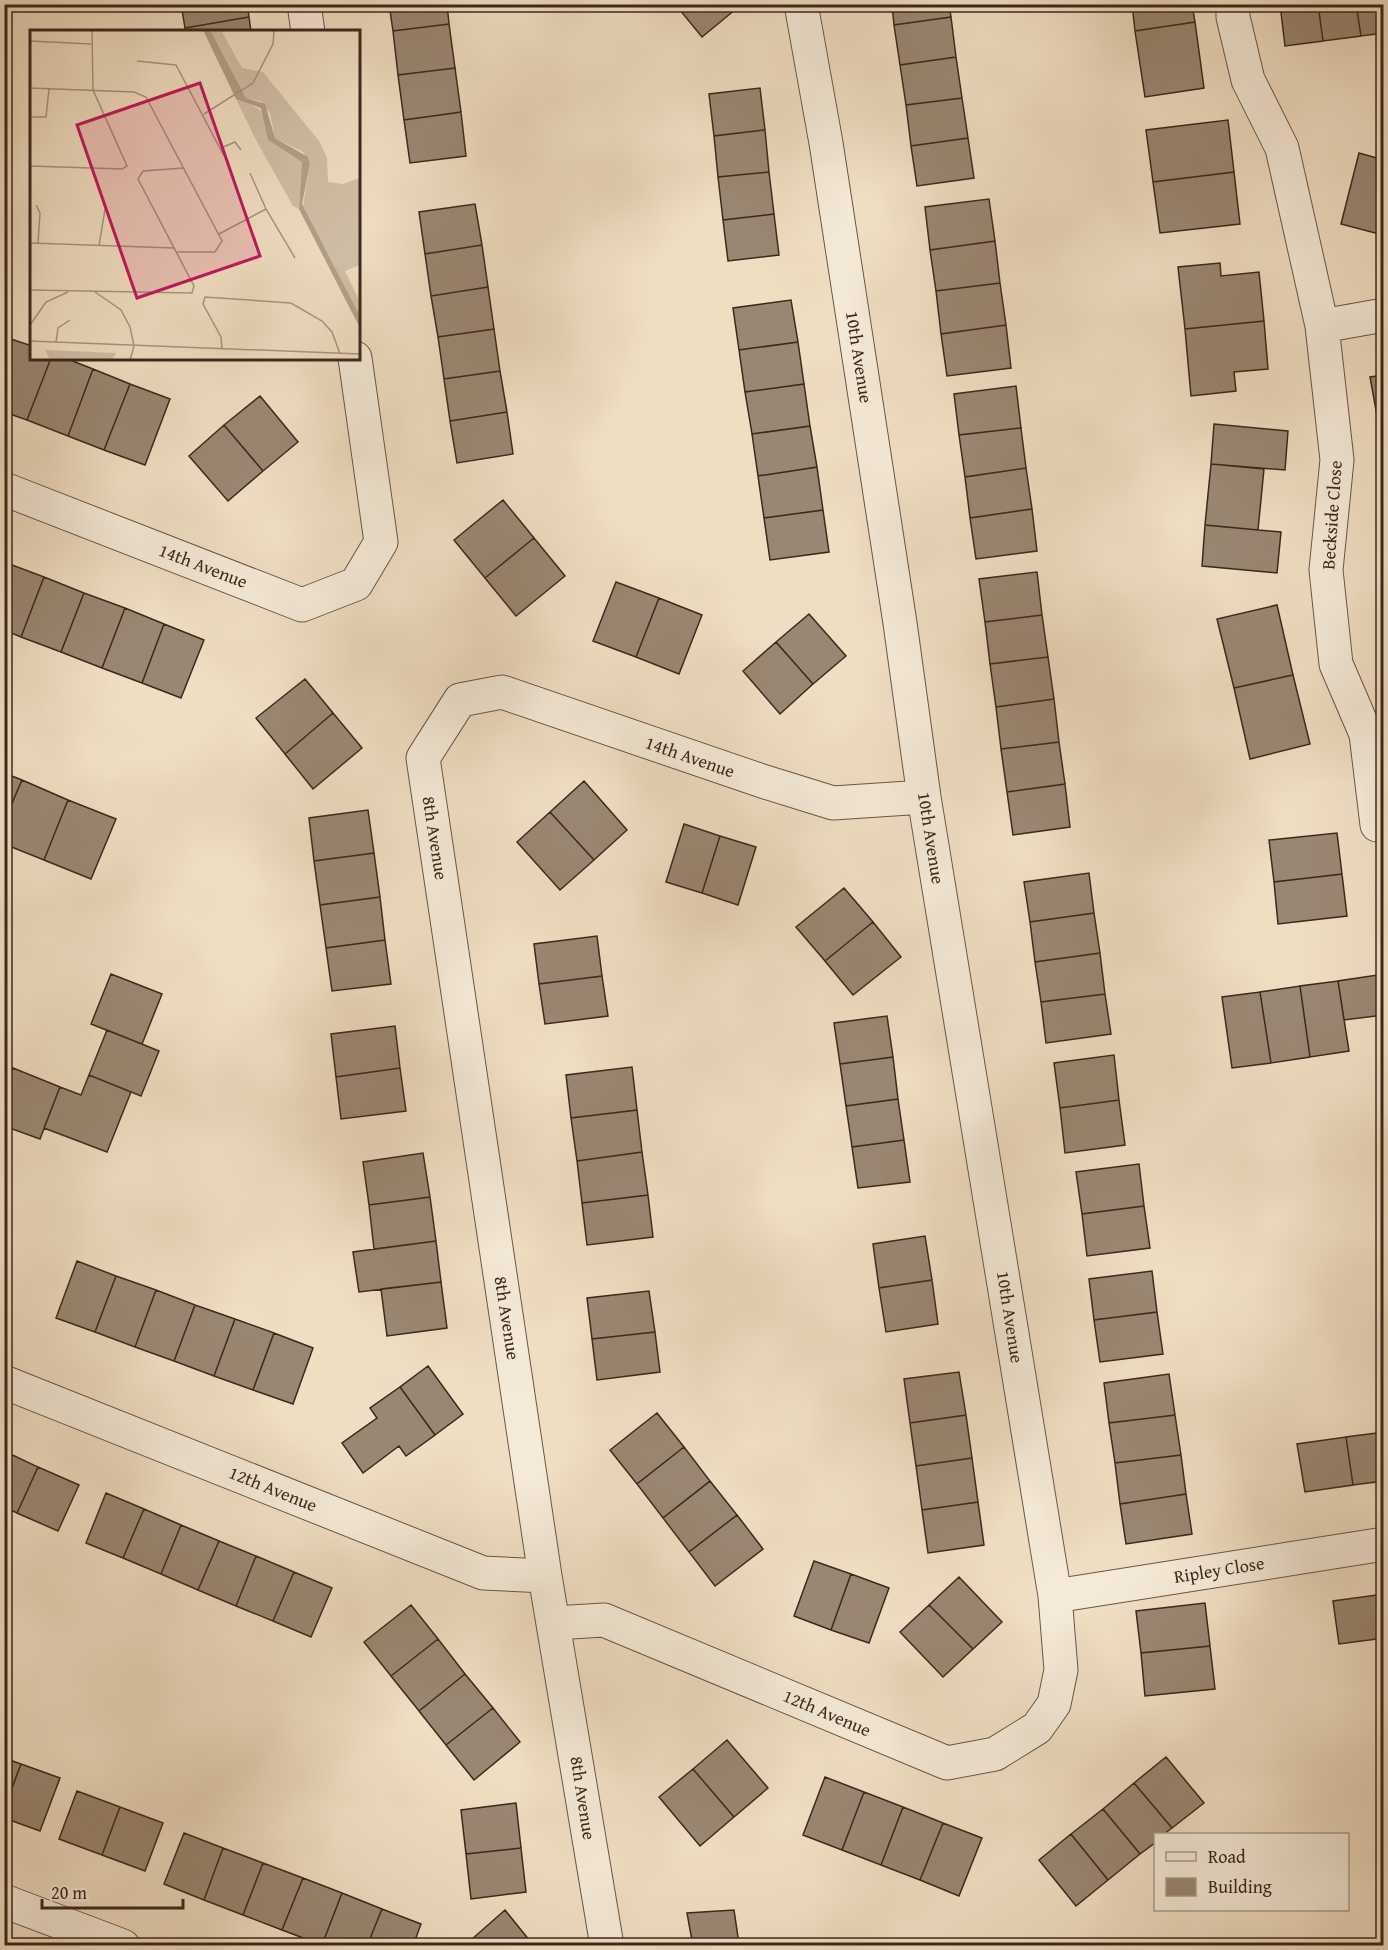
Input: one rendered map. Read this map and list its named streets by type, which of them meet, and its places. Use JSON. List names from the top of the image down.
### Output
{
  "streets": {
    "street": [
      "10th Avenue",
      "Beckside Close",
      "14th Avenue",
      "8th Avenue",
      "12th Avenue",
      "Ripley Close"
    ]
  },
  "crossings": [
    ["10th Avenue", "14th Avenue"],
    ["10th Avenue", "12th Avenue"],
    ["10th Avenue", "Ripley Close"],
    ["14th Avenue", "8th Avenue"],
    ["8th Avenue", "12th Avenue"]
  ],
  "legend": ["Road", "Building"],
  "scale_bar": "20 m"
}
